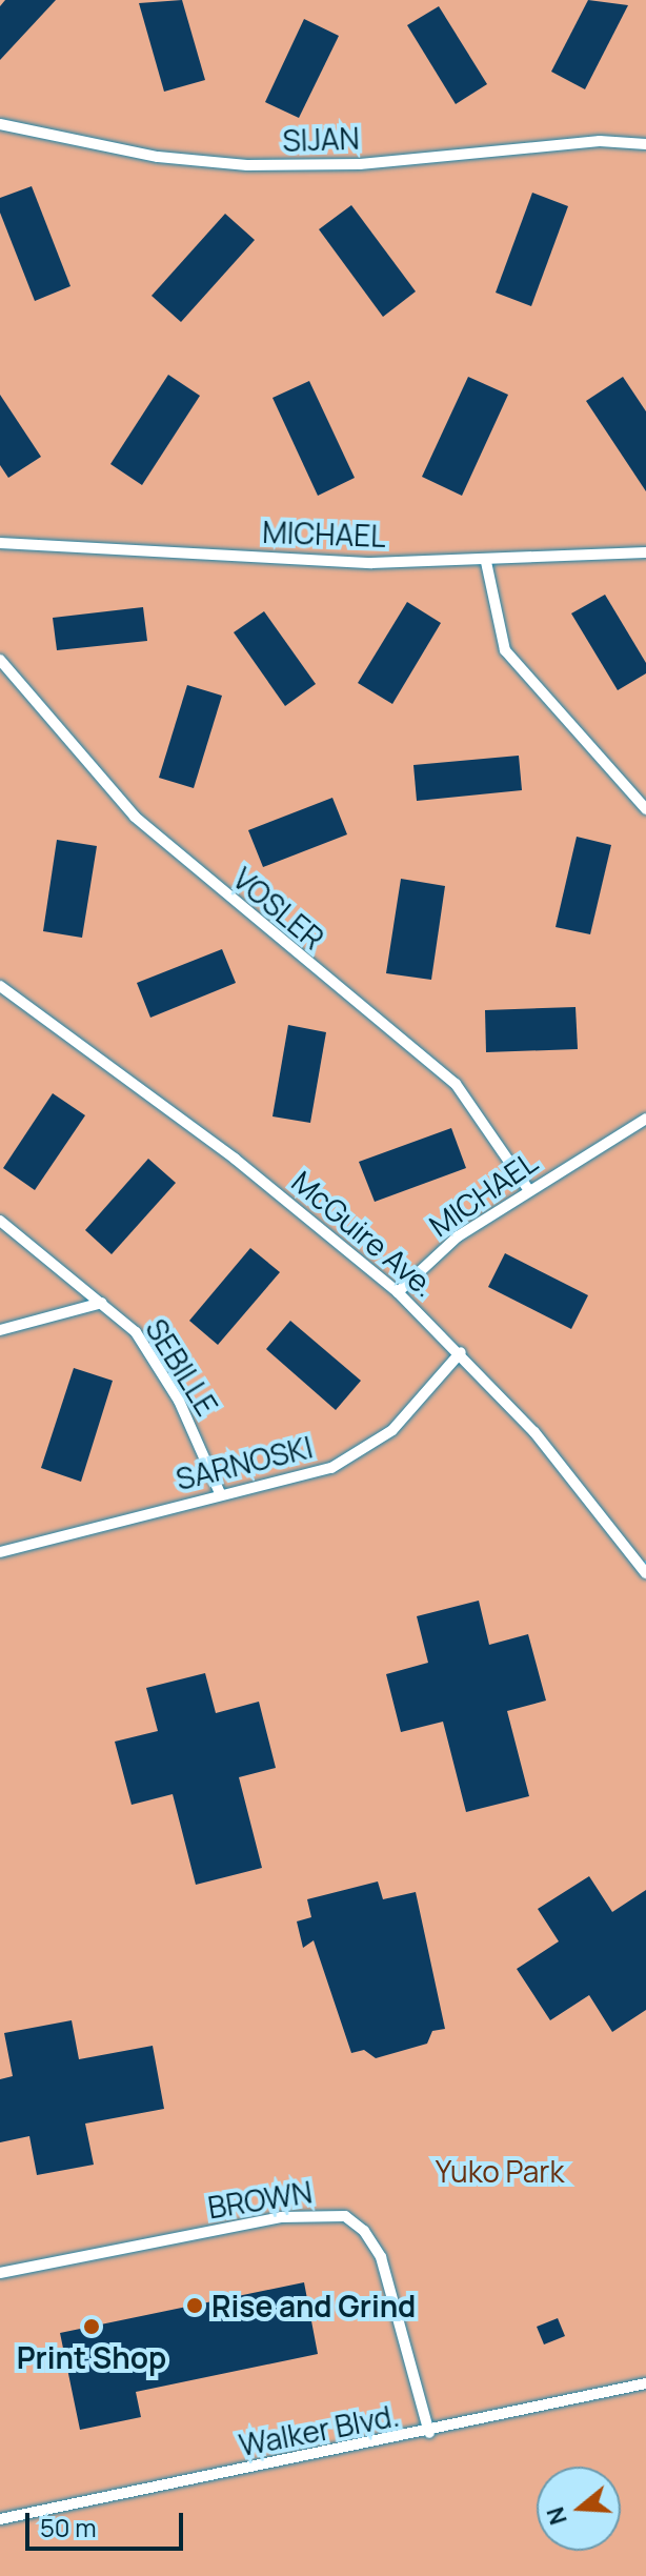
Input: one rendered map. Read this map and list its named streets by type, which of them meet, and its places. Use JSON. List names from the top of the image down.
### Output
{
  "streets": {
    "lane": [
      "SIJAN",
      "MICHAEL",
      "VOSLER",
      "McGuire Ave.",
      "SEBILLE",
      "SARNOSKI",
      "BROWN",
      "Walker Blvd."
    ]
  },
  "crossings": [
    ["MICHAEL", "VOSLER"],
    ["MICHAEL", "McGuire Ave."],
    ["McGuire Ave.", "SARNOSKI"],
    ["SEBILLE", "SARNOSKI"],
    ["BROWN", "Walker Blvd."]
  ],
  "parks": ["Yuko Park"],
  "places": ["Rise and Grind", "Print Shop"],
  "scale_bar": "50 m",
  "north": "left"
}
